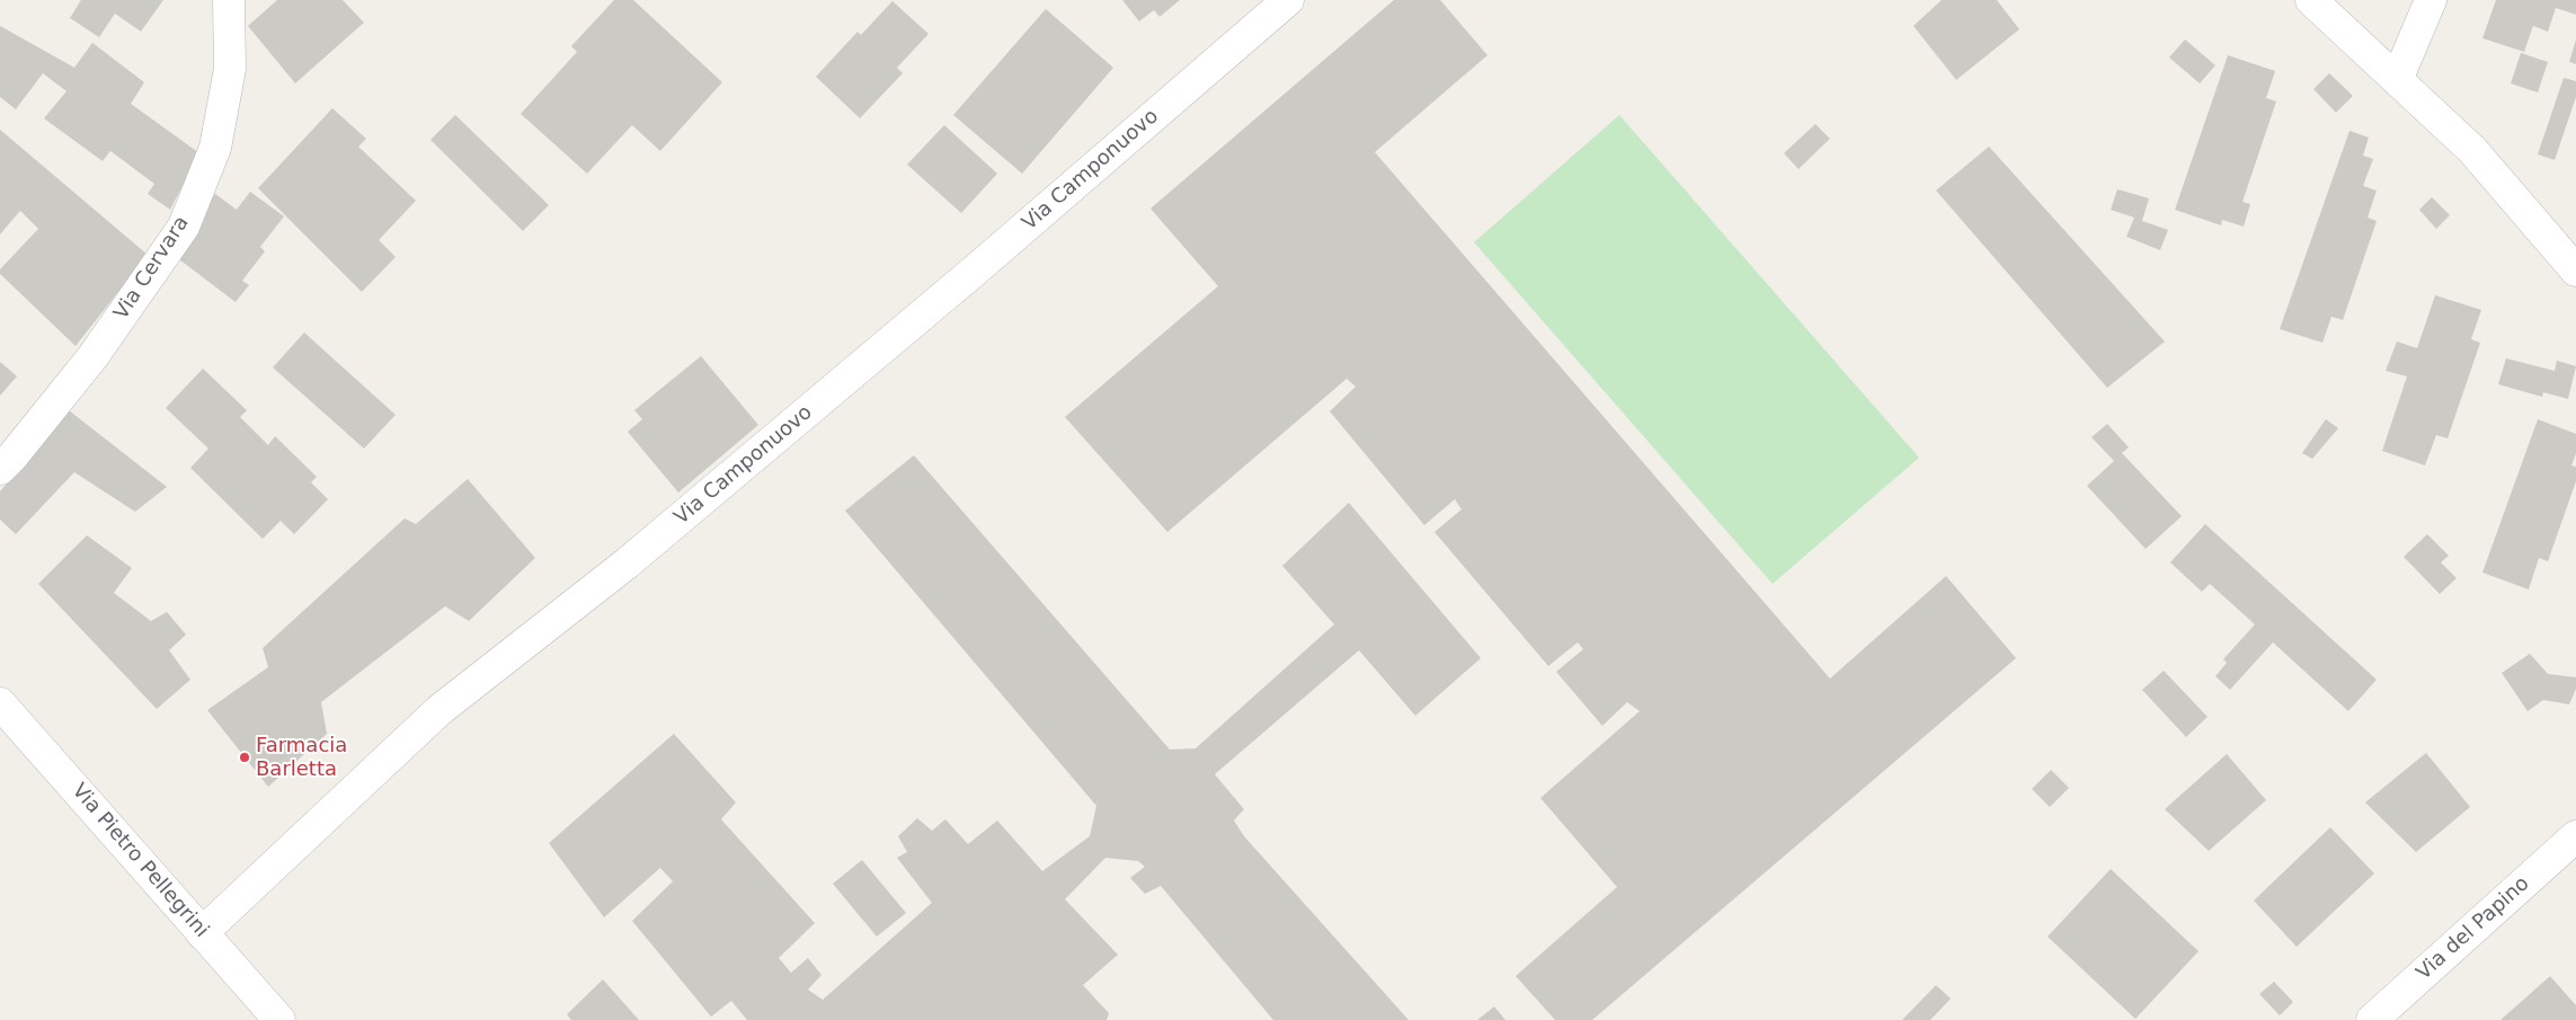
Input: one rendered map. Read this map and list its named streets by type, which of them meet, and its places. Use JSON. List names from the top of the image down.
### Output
{
  "streets": {
    "street": [
      "Via Camponuovo",
      "Via Cervara",
      "Via Pietro Pellegrini",
      "Via del Papino"
    ]
  },
  "crossings": [
    ["Via Camponuovo", "Via Pietro Pellegrini"]
  ],
  "places": ["Farmacia Barletta"]
}
